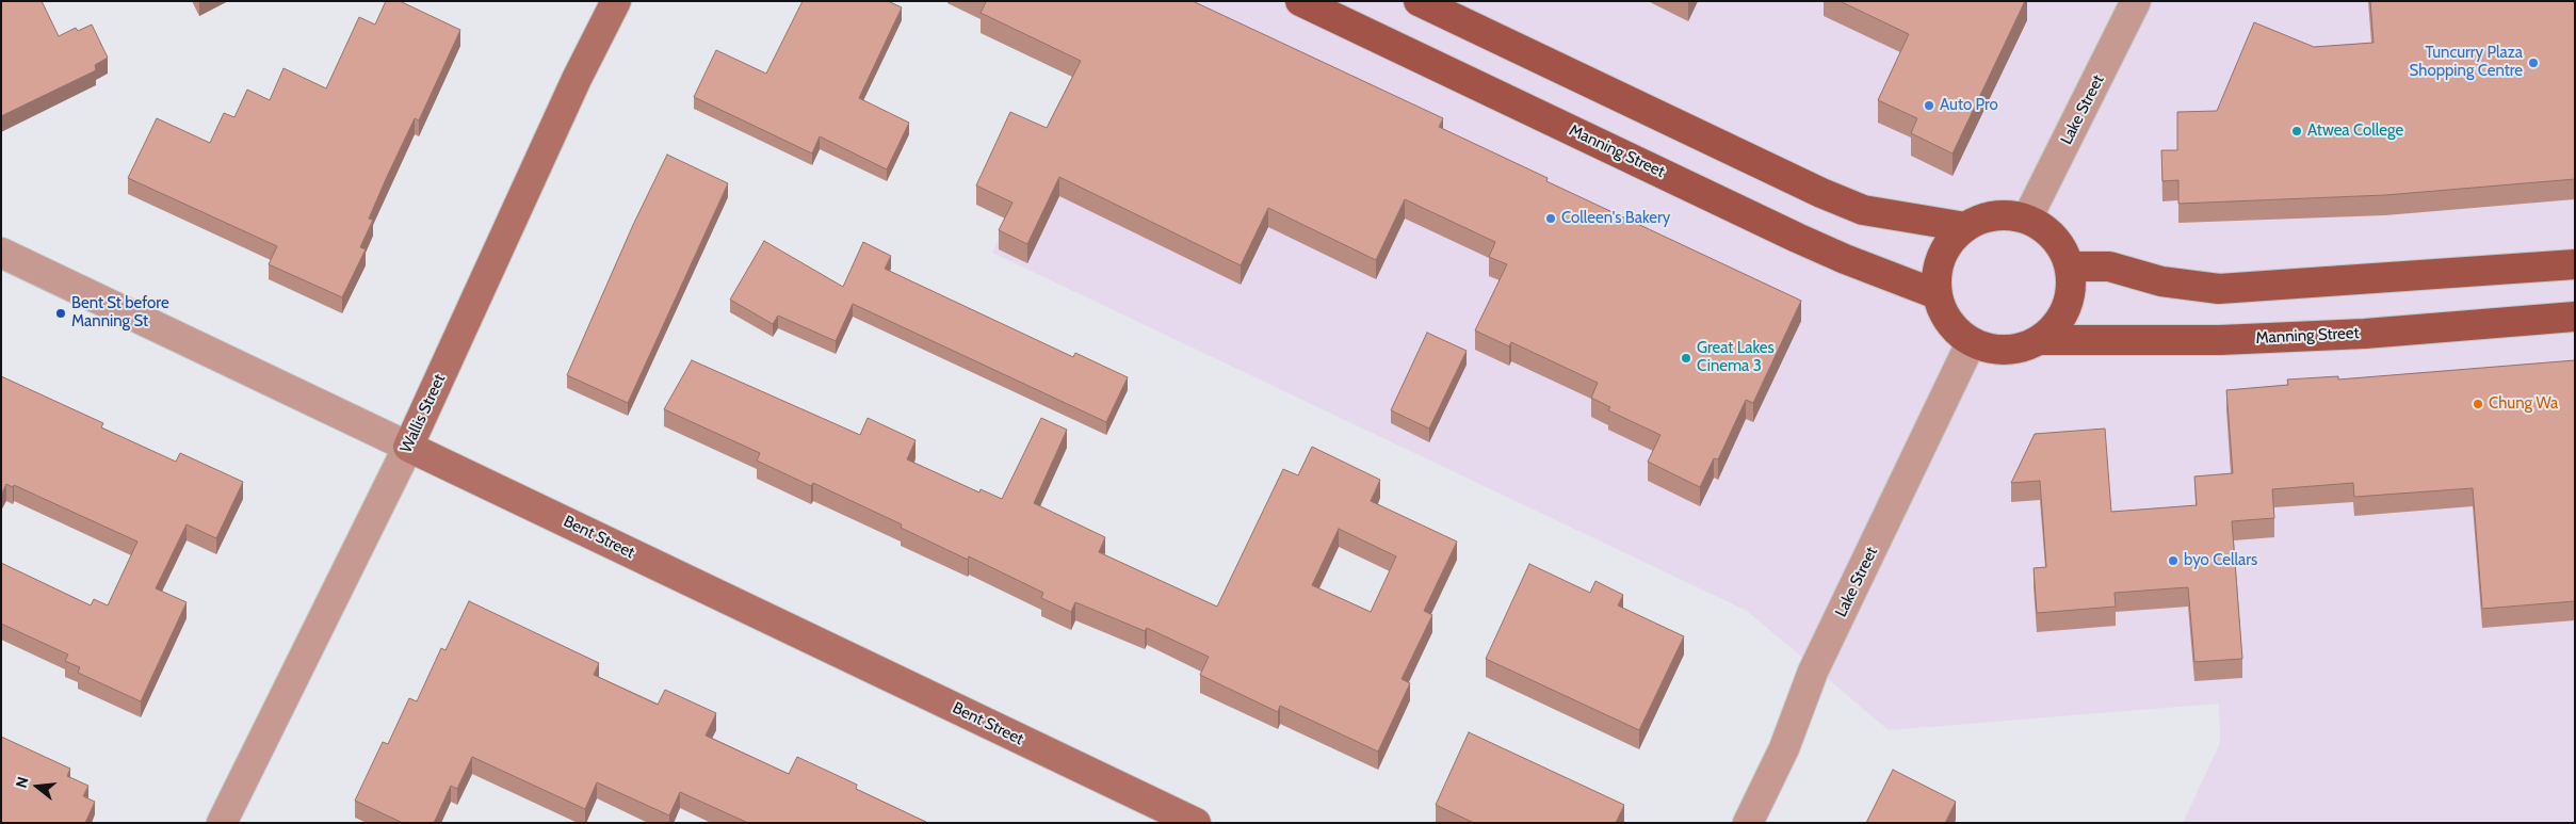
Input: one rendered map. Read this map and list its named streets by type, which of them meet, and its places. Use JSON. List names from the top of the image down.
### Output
{
  "streets": {
    "main road": ["Manning Street"],
    "street": ["Lake Street", "Wallis Street", "Bent Street"]
  },
  "crossings": [
    ["Lake Street", "Manning Street"],
    ["Wallis Street", "Bent Street"]
  ],
  "places": [
    "Tuncurry Plaza Shopping Centre",
    "Auto Pro",
    "Atwea College",
    "Colleen's Bakery",
    "Bent St before Manning St",
    "Great Lakes Cinema 3",
    "Chung Wa",
    "byo Cellars"
  ],
  "north": "left"
}
